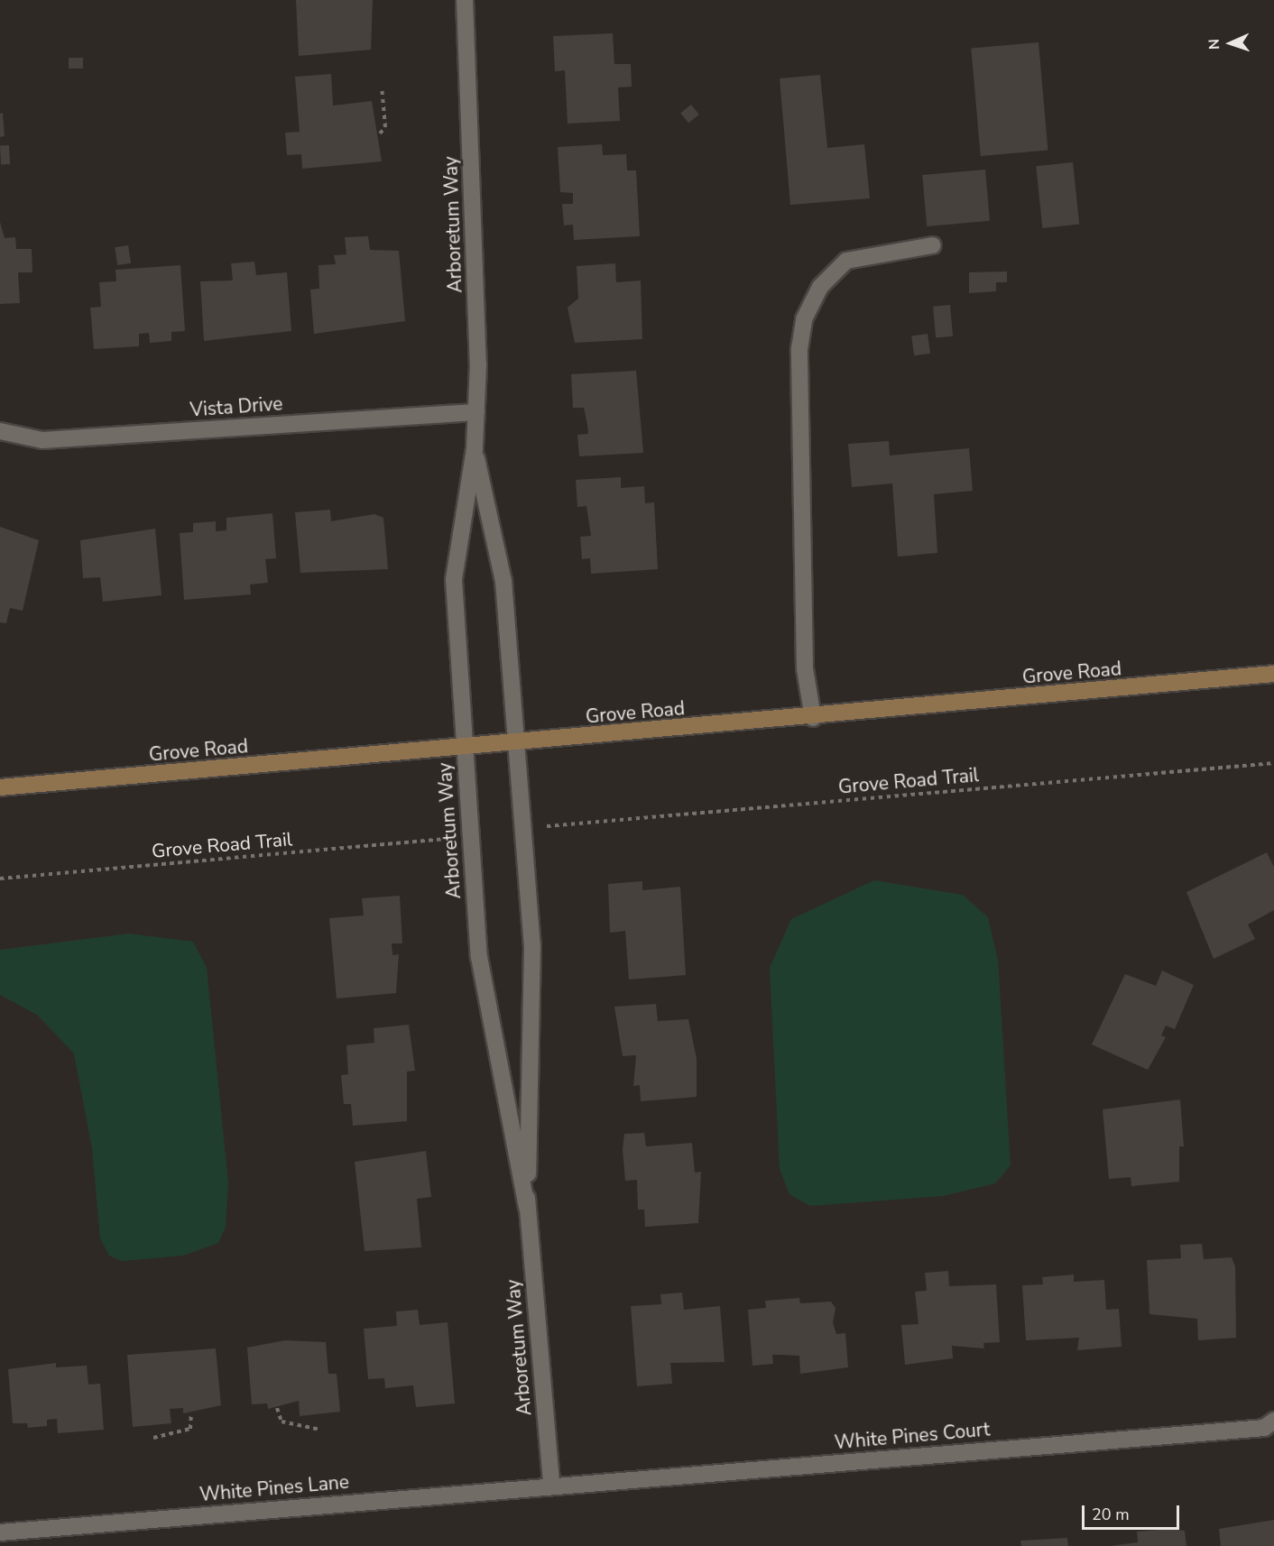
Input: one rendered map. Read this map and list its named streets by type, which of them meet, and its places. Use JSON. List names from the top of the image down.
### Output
{
  "streets": {
    "street": [
      "Arboretum Way",
      "Vista Drive",
      "Grove Road",
      "White Pines Court",
      "White Pines Lane"
    ],
    "path": ["Grove Road Trail"]
  },
  "crossings": [
    ["Arboretum Way", "Vista Drive"],
    ["Arboretum Way", "Grove Road"],
    ["Arboretum Way", "White Pines Court"],
    ["Arboretum Way", "White Pines Lane"],
    ["White Pines Court", "White Pines Lane"]
  ],
  "scale_bar": "20 m",
  "north": "left"
}
